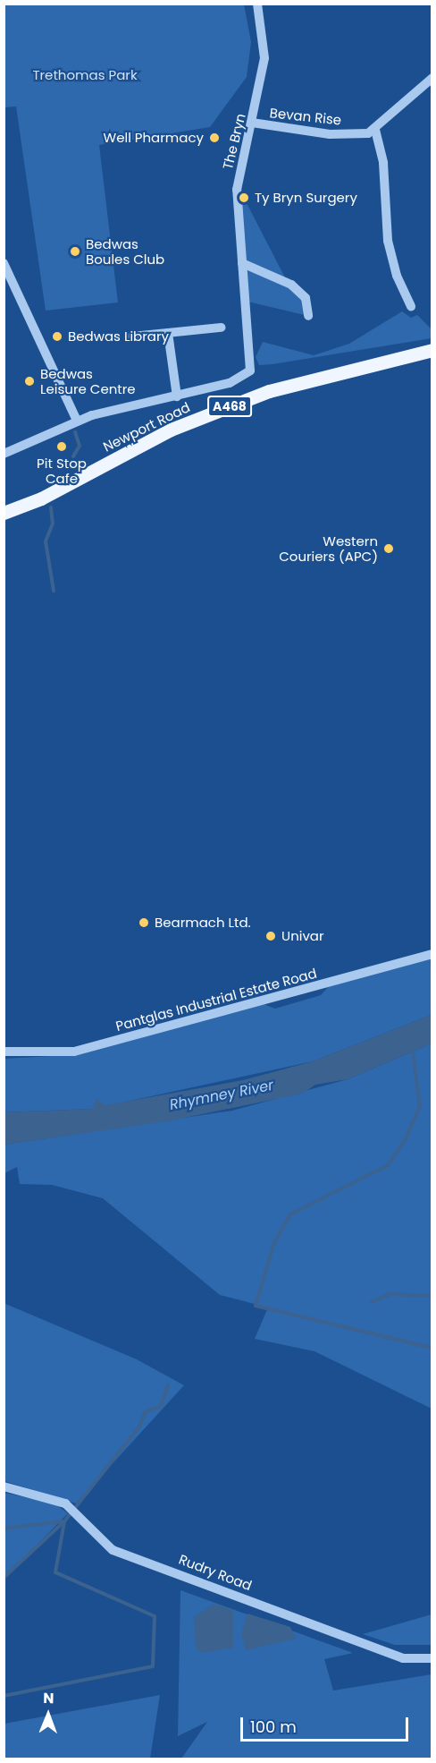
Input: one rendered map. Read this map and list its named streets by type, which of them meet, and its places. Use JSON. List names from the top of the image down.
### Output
{
  "streets": {
    "main road": ["A468", "Newport Road"],
    "street": [
      "Bevan Rise",
      "The Bryn",
      "Pantglas Industrial Estate Road",
      "Rudry Road"
    ]
  },
  "crossings": [
    ["Bevan Rise", "The Bryn"],
    ["The Bryn", "Newport Road"]
  ],
  "water": ["Rhymney River"],
  "parks": ["Trethomas Park"],
  "places": [
    "Well Pharmacy",
    "Ty Bryn Surgery",
    "Bedwas Boules Club",
    "Bedwas Library",
    "Bedwas Leisure Centre",
    "Pit Stop Cafe",
    "Western Couriers (APC)",
    "Bearmach Ltd.",
    "Univar"
  ],
  "scale_bar": "100 m",
  "north": "top"
}
